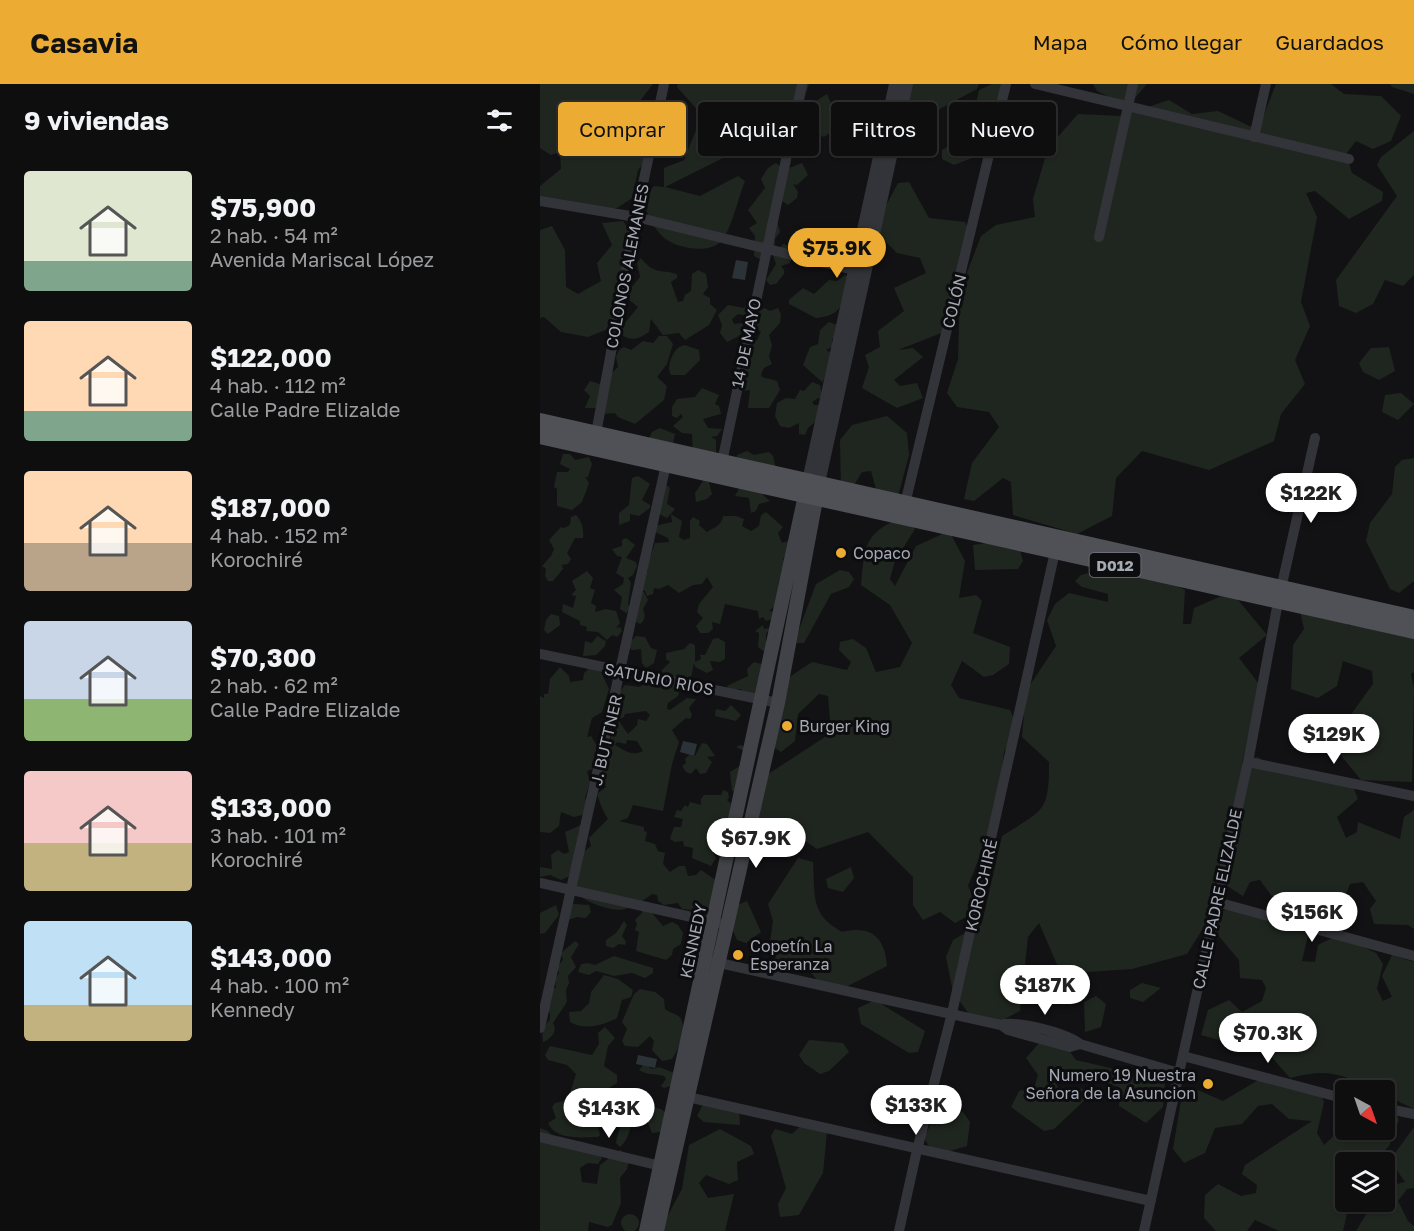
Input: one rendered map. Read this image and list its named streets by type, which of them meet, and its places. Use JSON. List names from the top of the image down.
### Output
{
  "streets": {
    "main road": ["D012", "KENNEDY"],
    "street": [
      "COLONOS ALEMANES",
      "COLÓN",
      "14 DE MAYO",
      "SATURIO RIOS",
      "J. BUTTNER",
      "KOROCHIRÉ",
      "CALLE PADRE ELIZALDE"
    ]
  },
  "crossings": [
    ["COLONOS ALEMANES", "D012"],
    ["COLÓN", "D012"],
    ["14 DE MAYO", "D012"],
    ["D012", "J. BUTTNER"],
    ["D012", "KOROCHIRÉ"],
    ["D012", "CALLE PADRE ELIZALDE"],
    ["D012", "KENNEDY"],
    ["SATURIO RIOS", "J. BUTTNER"],
    ["SATURIO RIOS", "KENNEDY"]
  ],
  "places": [
    "Copaco",
    "Burger King",
    "Copetín La Esperanza",
    "Numero 19 Nuestra Señora de la Asuncion"
  ],
  "north": "bottom right",
  "page": {
    "header": "Casavia",
    "nav": ["Mapa", "Cómo llegar", "Guardados"],
    "heading": "9 viviendas",
    "chip": [
      "Comprar",
      "Alquilar",
      "Filtros",
      "Nuevo"
    ],
    "list": [
      {
        "name": "$75,900",
        "note": "2 hab. · 54 m² · Avenida Mariscal López"
      },
      {
        "name": "$122,000",
        "note": "4 hab. · 112 m² · Calle Padre Elizalde"
      },
      {
        "name": "$187,000",
        "note": "4 hab. · 152 m² · Korochiré"
      },
      {
        "name": "$70,300",
        "note": "2 hab. · 62 m² · Calle Padre Elizalde"
      },
      {
        "name": "$133,000",
        "note": "3 hab. · 101 m² · Korochiré"
      },
      {
        "name": "$143,000",
        "note": "4 hab. · 100 m² · Kennedy"
      }
    ],
    "price": [
      "$75.9K",
      "$122K",
      "$129K",
      "$67.9K",
      "$156K",
      "$187K",
      "$70.3K",
      "$133K",
      "$143K"
    ]
  }
}
